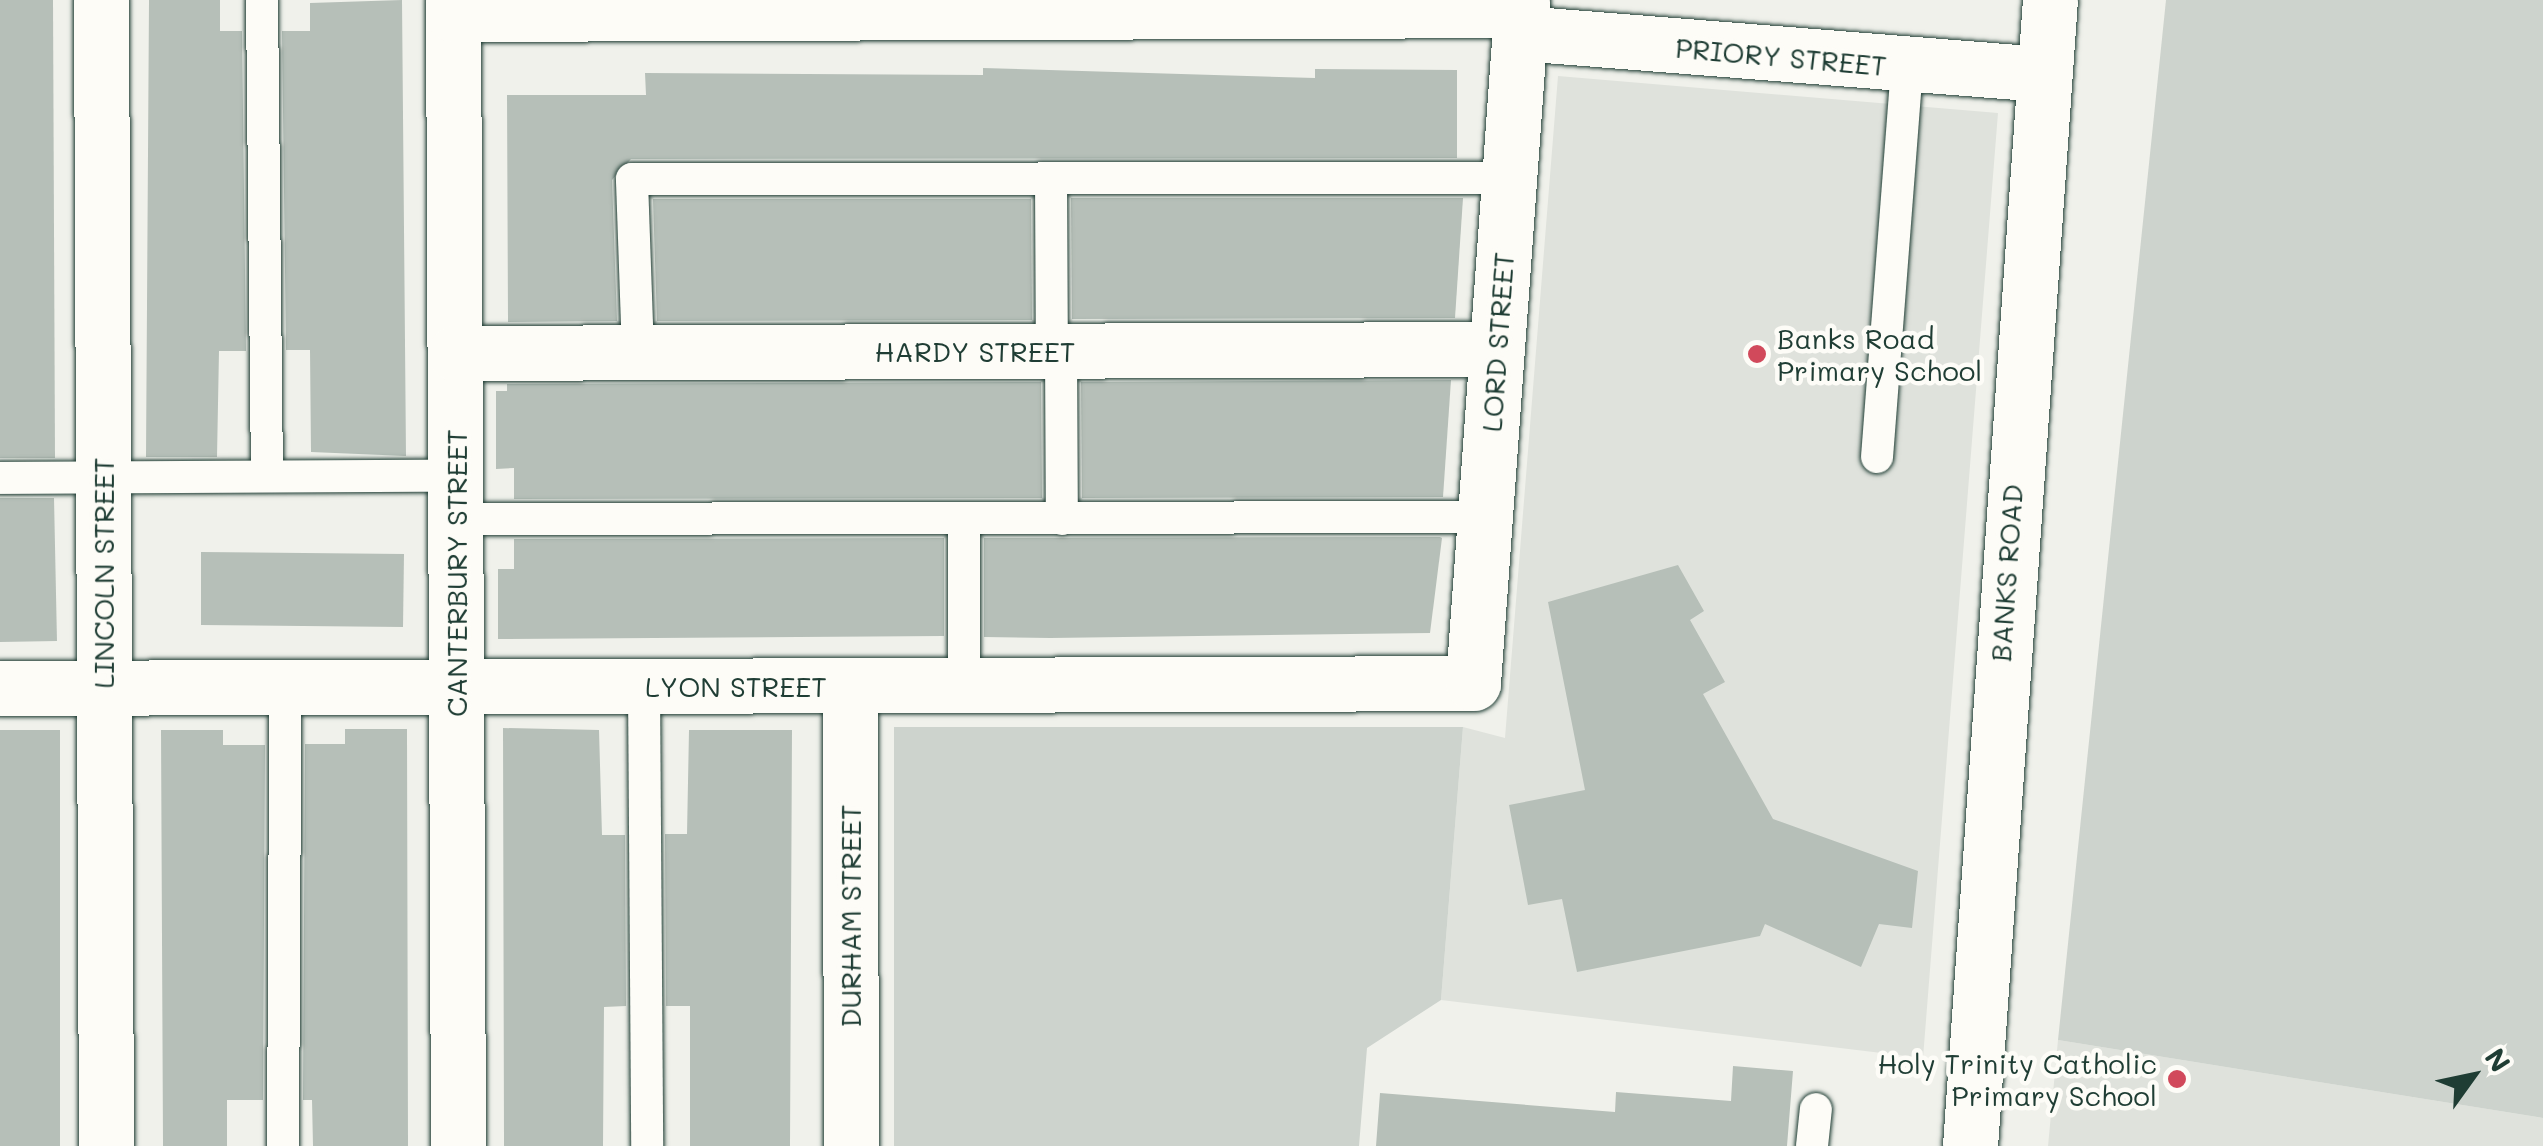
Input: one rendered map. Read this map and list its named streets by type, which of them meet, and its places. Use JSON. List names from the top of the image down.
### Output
{
  "streets": {
    "street": [
      "PRIORY STREET",
      "LORD STREET",
      "HARDY STREET",
      "LINCOLN STREET",
      "CANTERBURY STREET",
      "BANKS ROAD",
      "LYON STREET",
      "DURHAM STREET"
    ]
  },
  "crossings": [
    ["PRIORY STREET", "LORD STREET"],
    ["PRIORY STREET", "CANTERBURY STREET"],
    ["PRIORY STREET", "BANKS ROAD"],
    ["LORD STREET", "HARDY STREET"],
    ["LORD STREET", "LYON STREET"],
    ["HARDY STREET", "CANTERBURY STREET"],
    ["LINCOLN STREET", "LYON STREET"],
    ["CANTERBURY STREET", "LYON STREET"],
    ["LYON STREET", "DURHAM STREET"]
  ],
  "places": ["Banks Road Primary School", "Holy Trinity Catholic Primary School"],
  "north": "top right"
}
